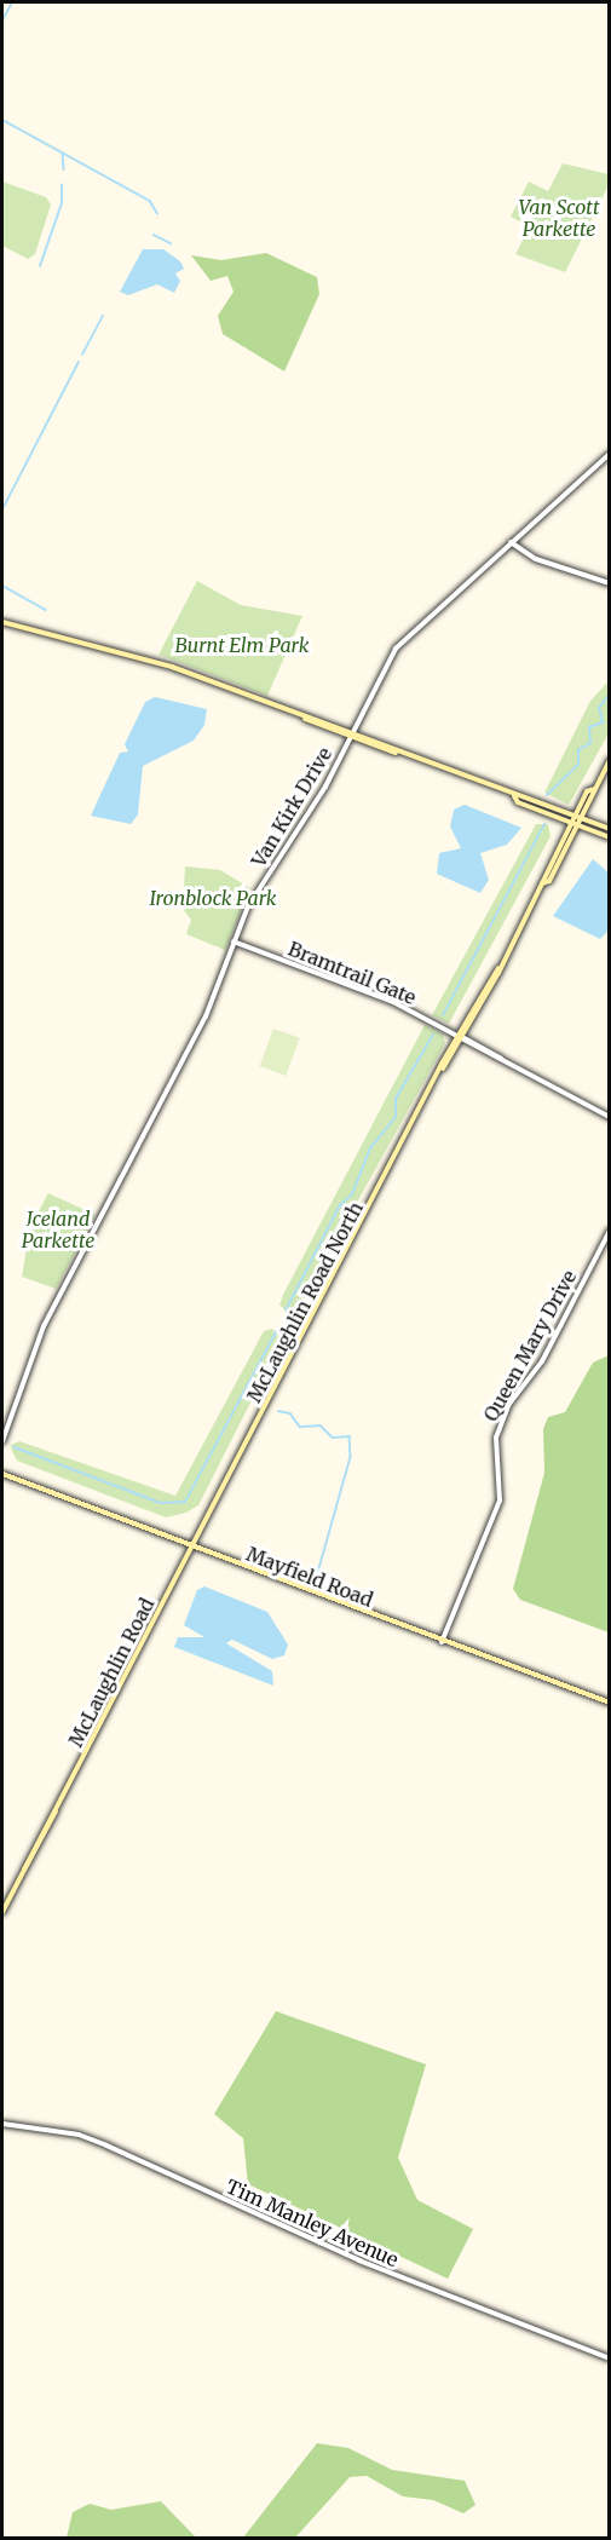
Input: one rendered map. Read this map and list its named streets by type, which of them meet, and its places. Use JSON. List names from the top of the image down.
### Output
{
  "streets": {
    "main road": ["McLaughlin Road North", "Mayfield Road", "McLaughlin Road"],
    "street": [
      "Van Kirk Drive",
      "Bramtrail Gate",
      "Queen Mary Drive",
      "Tim Manley Avenue"
    ]
  },
  "crossings": [
    ["Van Kirk Drive", "Bramtrail Gate"],
    ["Bramtrail Gate", "McLaughlin Road North"],
    ["McLaughlin Road North", "Mayfield Road"],
    ["McLaughlin Road North", "McLaughlin Road"],
    ["Queen Mary Drive", "Mayfield Road"],
    ["Mayfield Road", "McLaughlin Road"]
  ],
  "parks": [
    "Van Scott Parkette",
    "Burnt Elm Park",
    "Ironblock Park",
    "Iceland Parkette"
  ]
}
